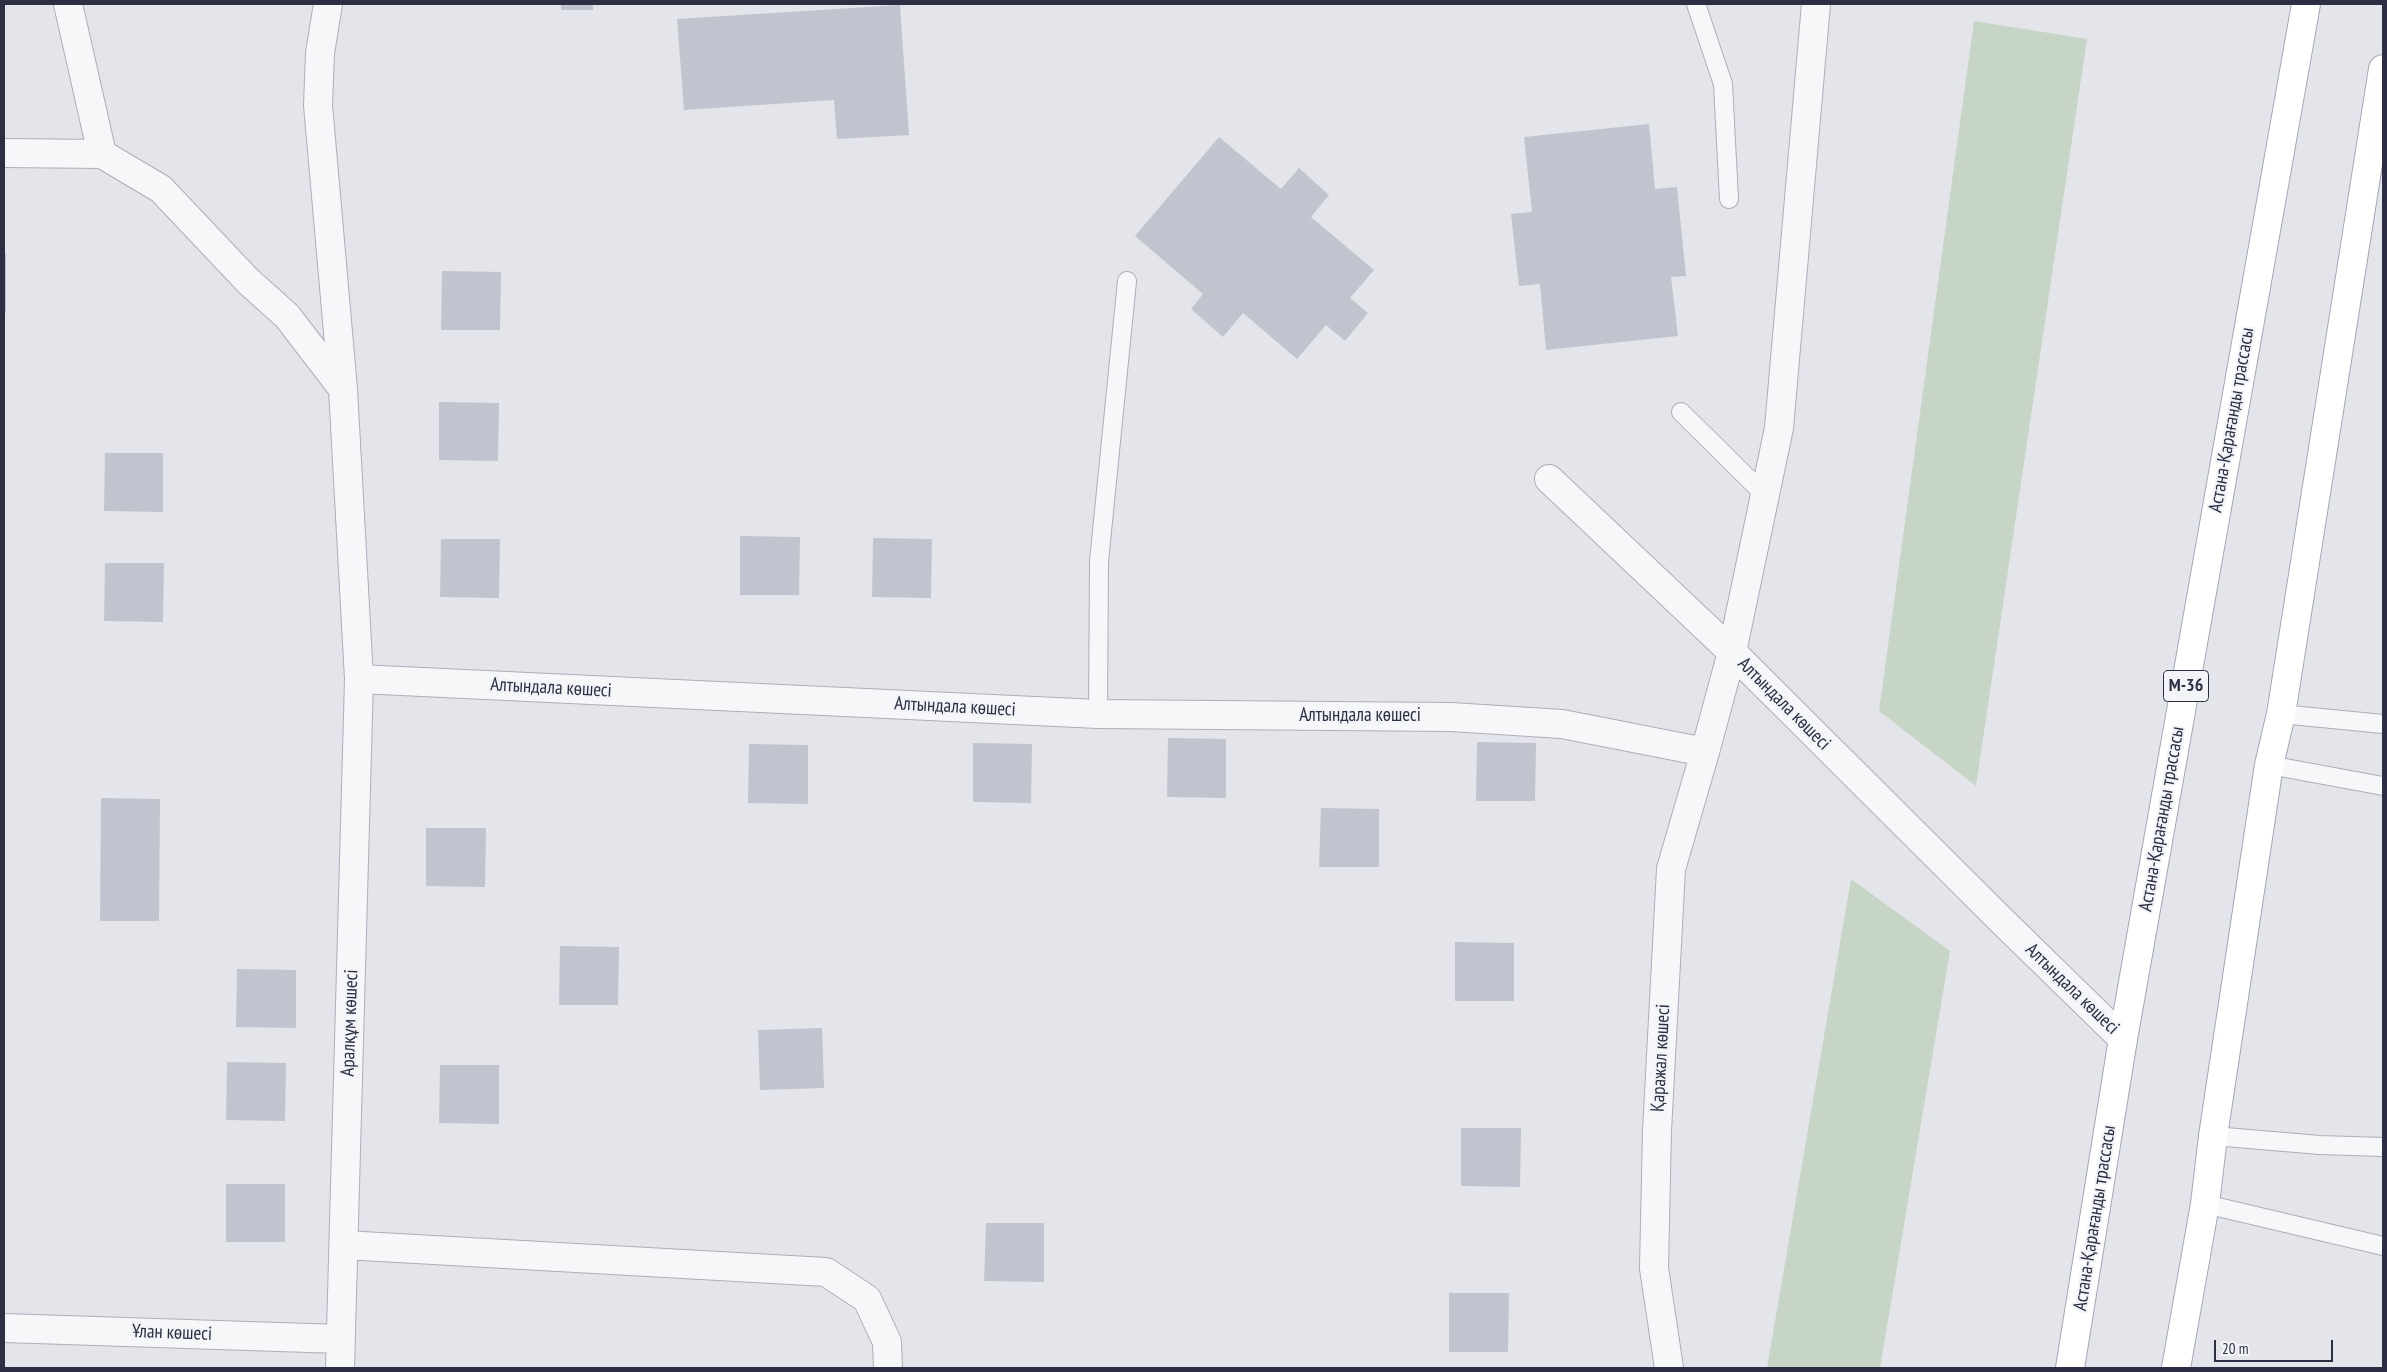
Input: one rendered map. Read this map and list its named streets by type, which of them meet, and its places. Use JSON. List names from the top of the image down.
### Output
{
  "streets": {
    "main road": ["Астана-Қарағанды трассасы", "M-36"],
    "street": [
      "Алтындала көшесі",
      "Аралқұм көшесі",
      "Қаражал көшесі",
      "Ұлан көшесі"
    ]
  },
  "crossings": [
    ["Астана-Қарағанды трассасы", "Алтындала көшесі"],
    ["Алтындала көшесі", "Аралқұм көшесі"],
    ["Алтындала көшесі", "Қаражал көшесі"],
    ["Аралқұм көшесі", "Ұлан көшесі"]
  ],
  "scale_bar": "20 m"
}
